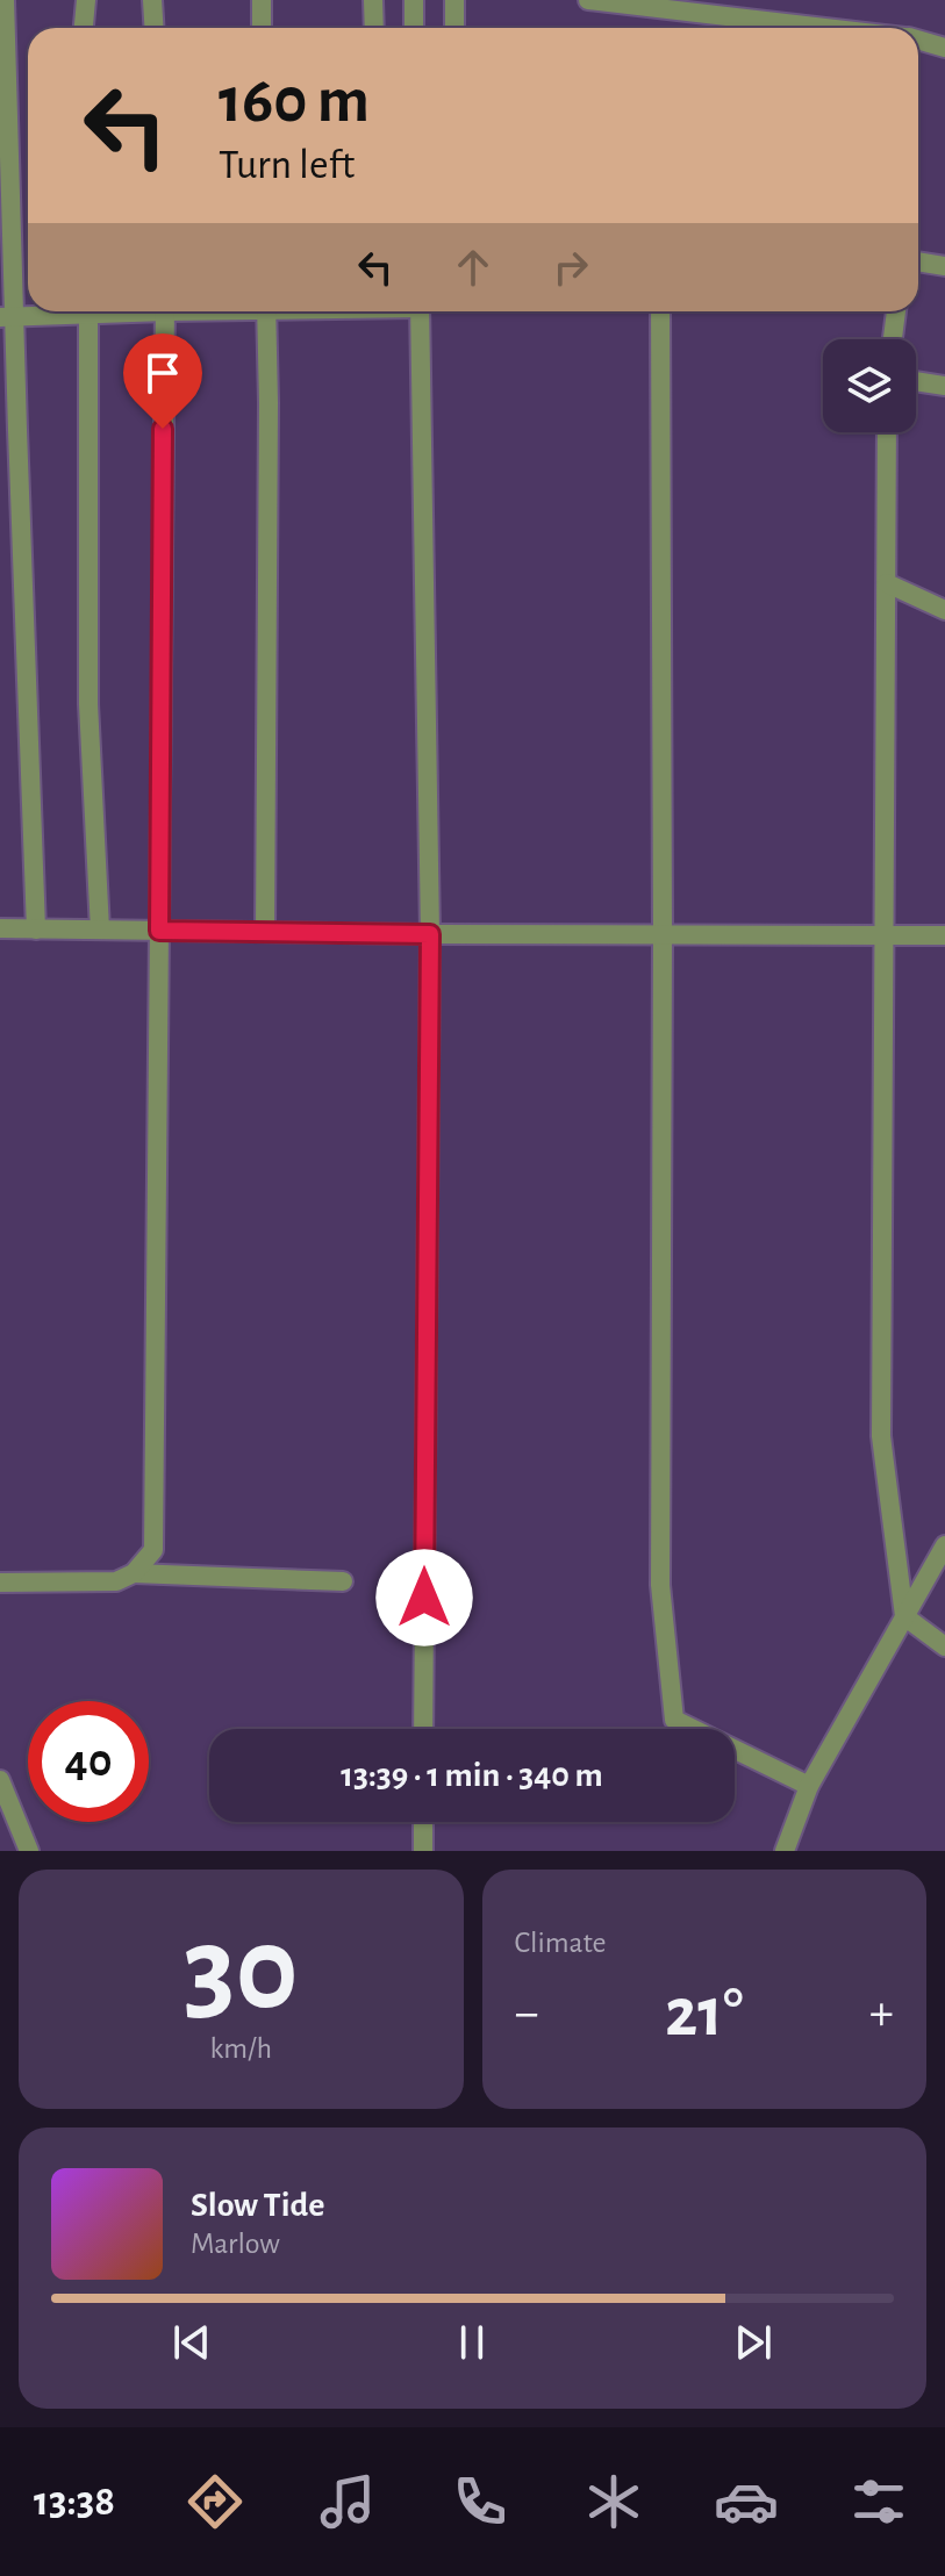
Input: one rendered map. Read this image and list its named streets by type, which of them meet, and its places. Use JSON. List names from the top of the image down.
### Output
{
  "page": {
    "turn": ["160 m", "Turn left"],
    "limit": "40",
    "trip": "13:39 · 1 min · 340 m",
    "tile": [
      ["30", "km/h"],
      "Climate"
    ],
    "heat": ["−", "21°", "+"],
    "song": ["Slow Tide", "Marlow"],
    "tabs": "13:38"
  }
}
